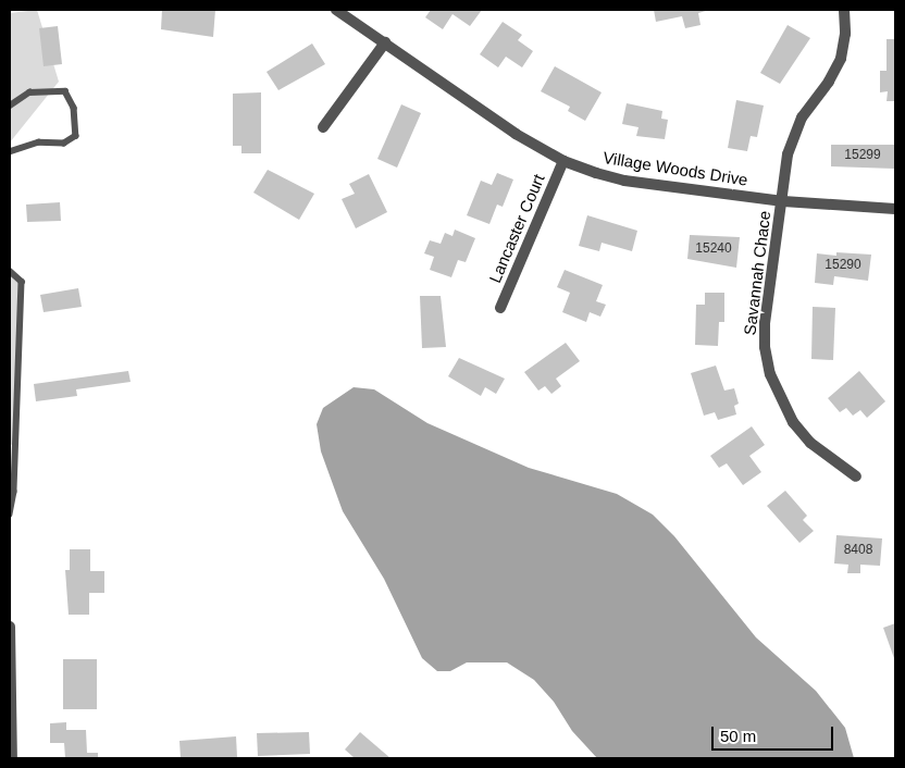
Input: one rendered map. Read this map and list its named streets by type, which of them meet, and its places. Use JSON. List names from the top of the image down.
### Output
{
  "streets": {
    "street": ["Village Woods Drive", "Lancaster Court", "Savannah Chace"]
  },
  "crossings": [
    ["Village Woods Drive", "Lancaster Court"],
    ["Village Woods Drive", "Savannah Chace"]
  ],
  "house_numbers": [
    "15299",
    "15240",
    "15290",
    "8408"
  ],
  "scale_bar": "50 m"
}
